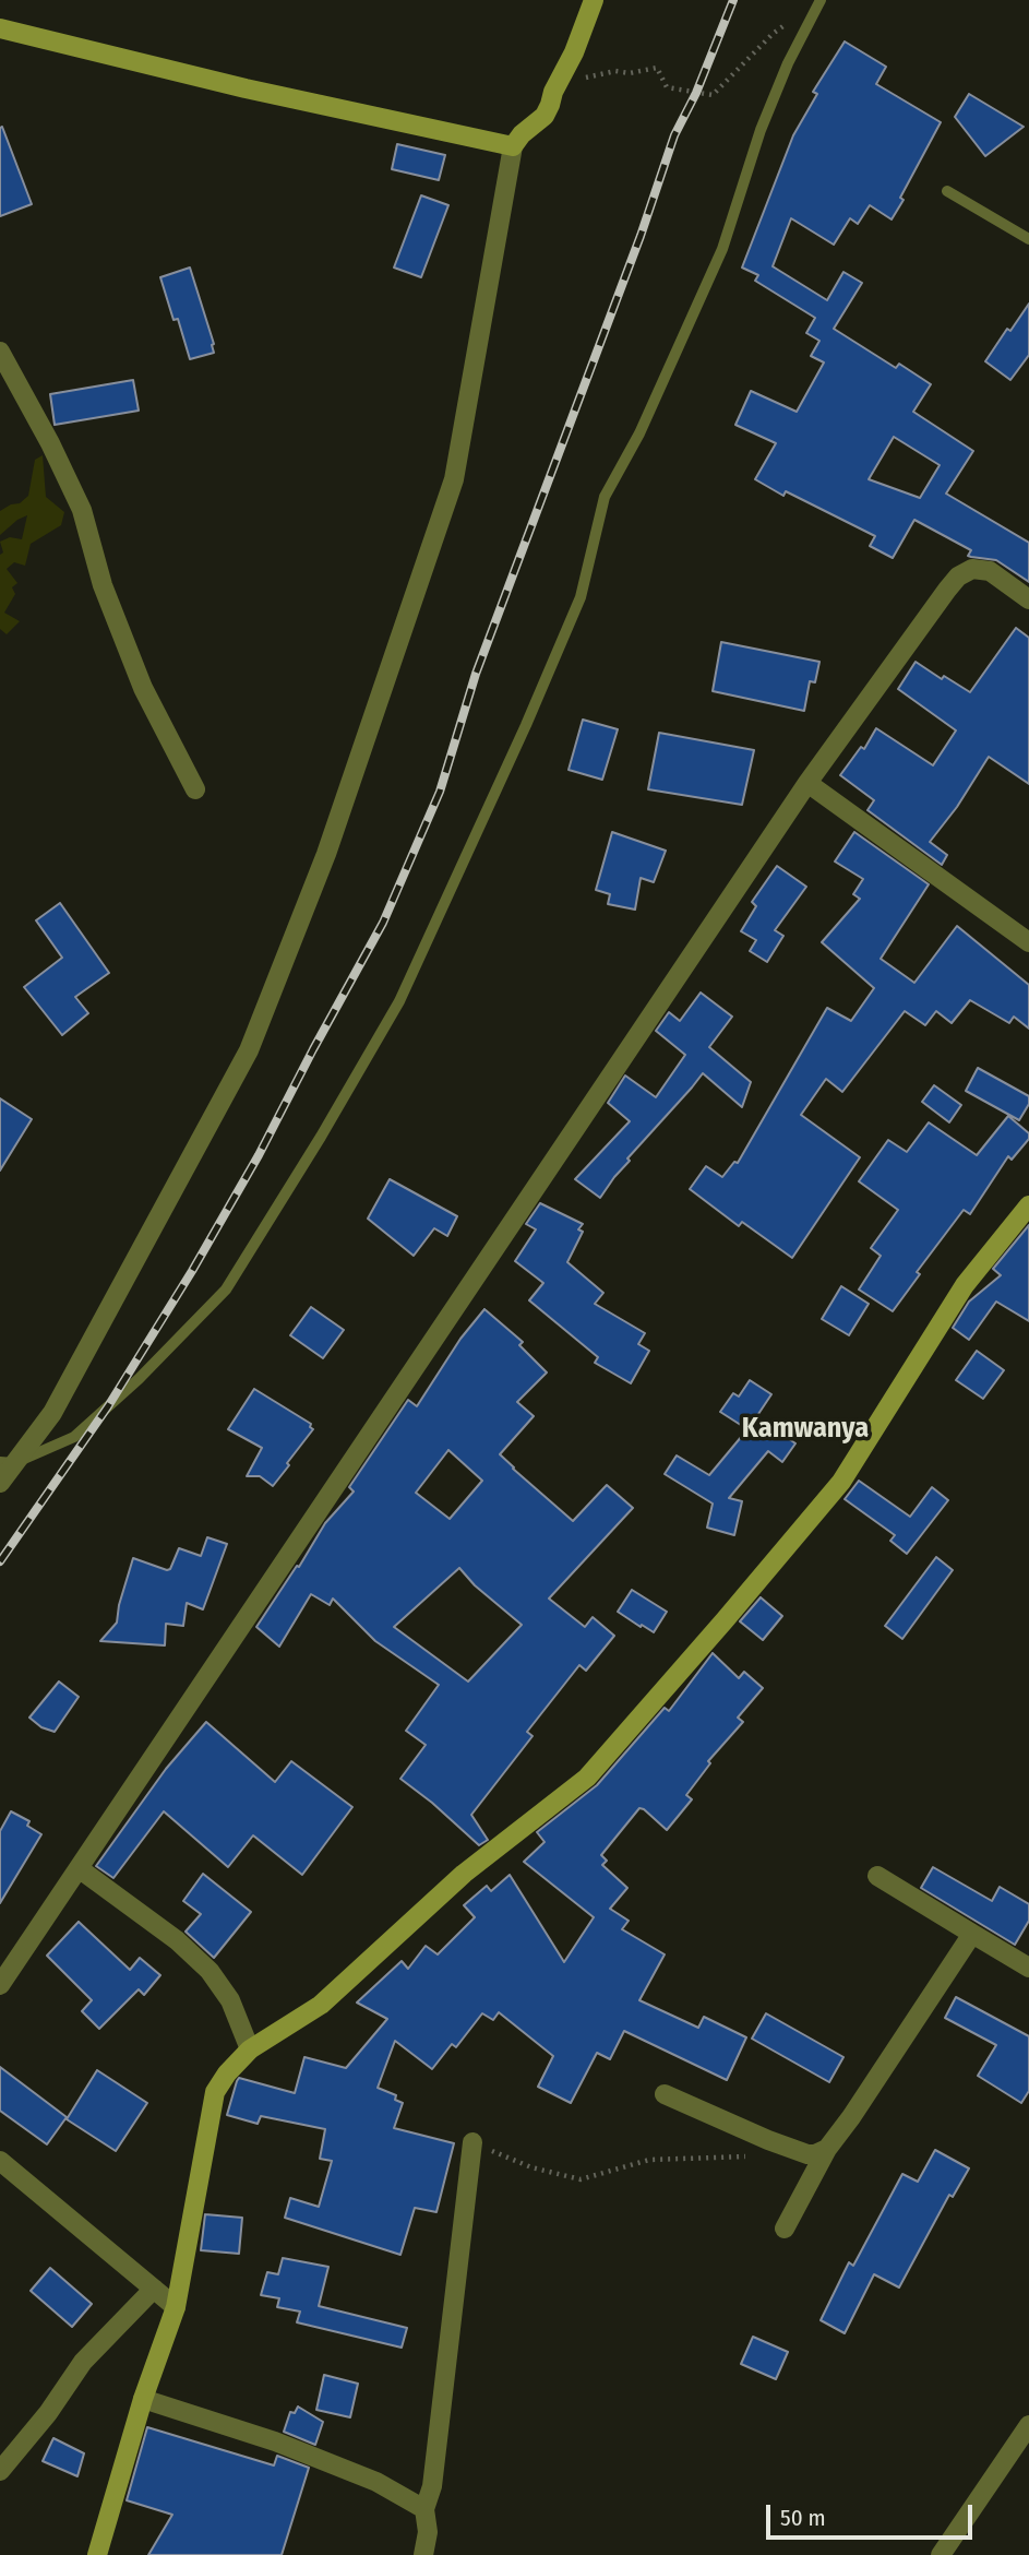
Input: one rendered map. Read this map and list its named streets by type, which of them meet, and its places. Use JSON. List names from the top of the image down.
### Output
{
  "districts": ["Kamwanya"],
  "scale_bar": "50 m"
}
